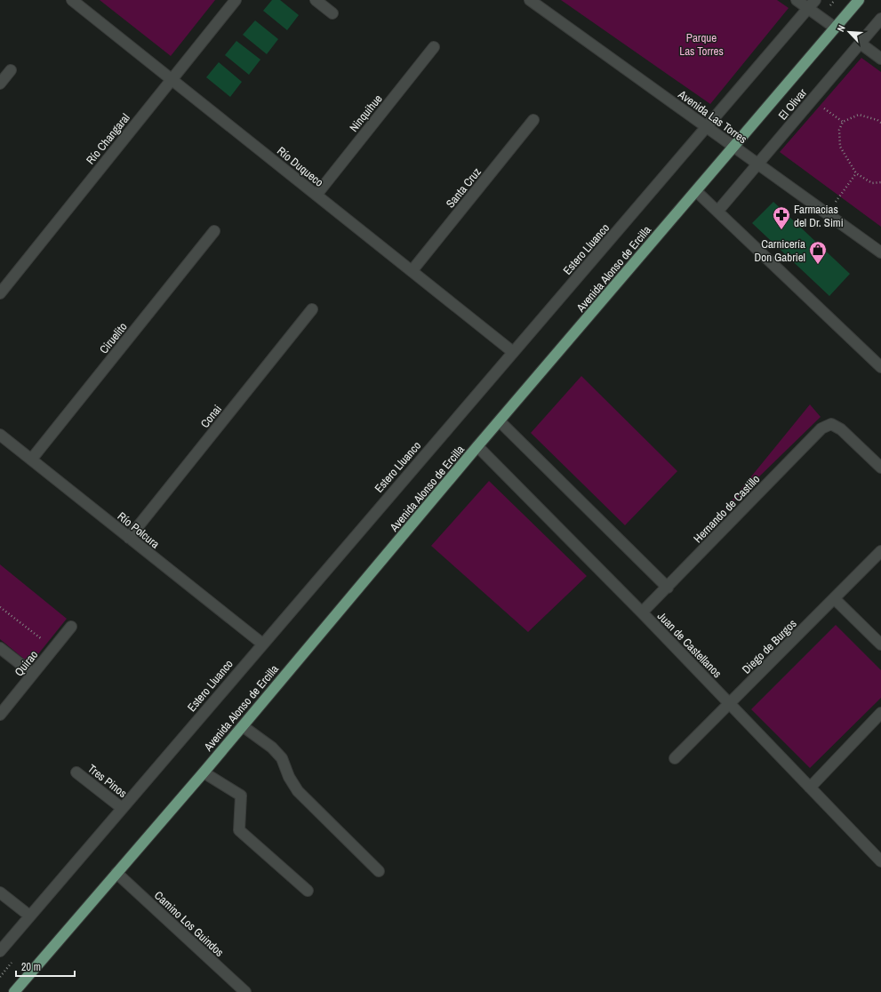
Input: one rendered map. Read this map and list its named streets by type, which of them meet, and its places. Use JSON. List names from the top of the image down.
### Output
{
  "streets": {
    "main road": ["Avenida Alonso de Ercilla"],
    "street": [
      "El Olivar",
      "Ninquihue",
      "Avenida Las Torres",
      "Río Changaral",
      "Río Duqueco",
      "Santa Cruz",
      "Estero Lluanco",
      "Ciruelito",
      "Conai",
      "Hernando de Castillo",
      "Río Polcura",
      "Juan de Castellanos",
      "Diego de Burgos",
      "Quirao",
      "Tres Pinos",
      "Camino Los Guindos"
    ]
  },
  "crossings": [
    ["El Olivar", "Avenida Las Torres"],
    ["Ninquihue", "Río Duqueco"],
    ["Avenida Las Torres", "Estero Lluanco"],
    ["Avenida Las Torres", "Avenida Alonso de Ercilla"],
    ["Río Changaral", "Río Duqueco"],
    ["Río Duqueco", "Santa Cruz"],
    ["Río Duqueco", "Estero Lluanco"],
    ["Estero Lluanco", "Río Polcura"],
    ["Estero Lluanco", "Tres Pinos"],
    ["Avenida Alonso de Ercilla", "Juan de Castellanos"],
    ["Avenida Alonso de Ercilla", "Camino Los Guindos"],
    ["Ciruelito", "Río Polcura"],
    ["Conai", "Río Polcura"],
    ["Hernando de Castillo", "Juan de Castellanos"],
    ["Juan de Castellanos", "Diego de Burgos"]
  ],
  "parks": ["Parque Las Torres"],
  "places": {
    "pharmacy": ["Farmacias del Dr. Simi"],
    "shop": ["Carnicería Don Gabriel"]
  },
  "scale_bar": "20 m",
  "north": "top left"
}
